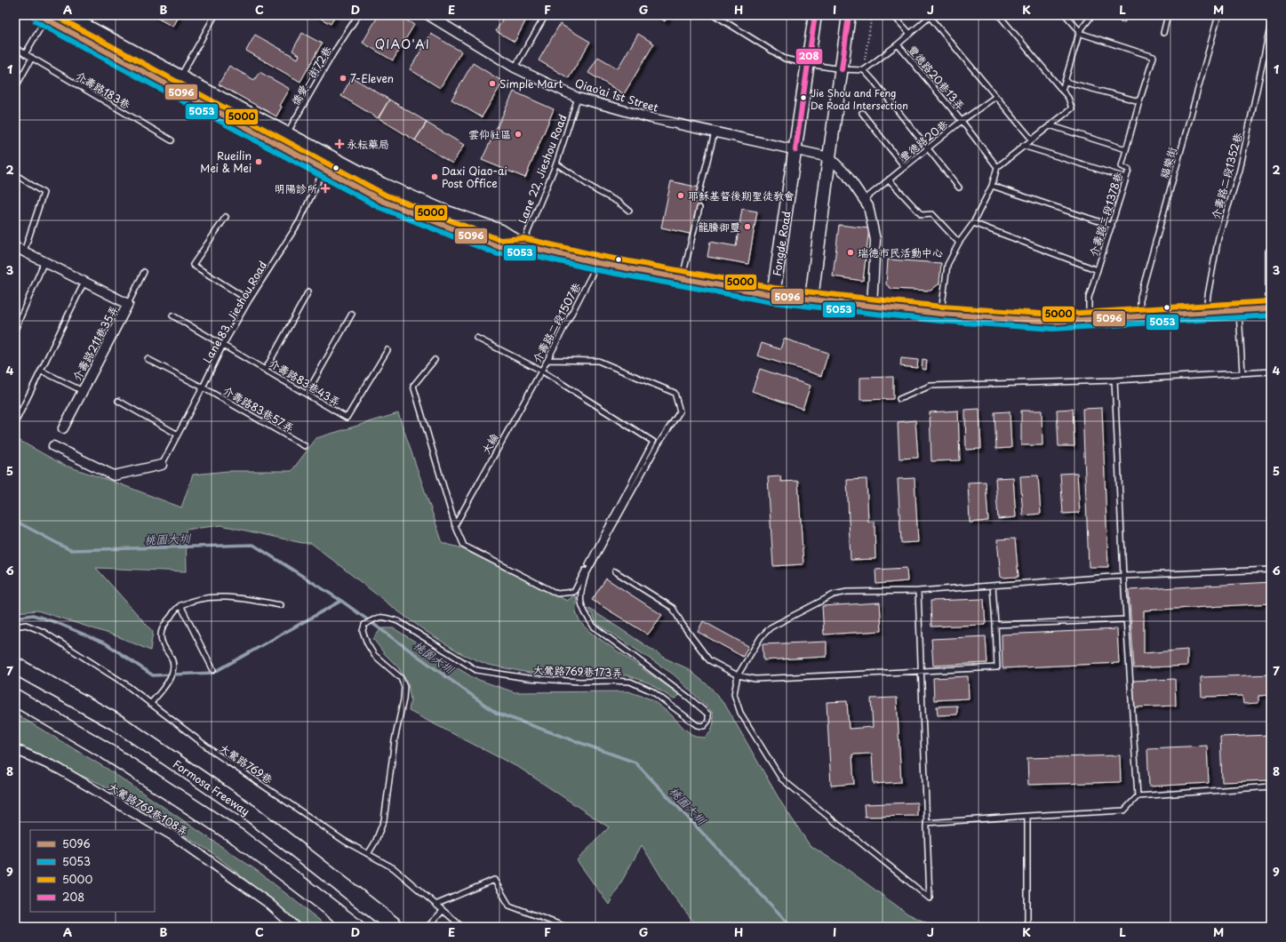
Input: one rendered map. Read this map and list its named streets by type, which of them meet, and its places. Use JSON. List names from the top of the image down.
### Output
{
  "streets": {
    "highway": ["Formosa Freeway"],
    "main road": ["Fongde Road"],
    "street": ["Qiao'ai 1st Street", "介壽路211巷35弄", "大鶯路769巷108弄"],
    "lane": [
      "僑愛一街72巷",
      "豐德路20巷13弄",
      "介壽路183巷",
      "豐德路20巷",
      "福樂街",
      "Lane 22, Jieshou Road",
      "介壽路二段1352巷",
      "介壽路二段1378巷",
      "Lane 83, Jieshou Road",
      "介壽路二段1507巷",
      "介壽路83巷43弄",
      "介壽路83巷57弄",
      "大綸",
      "大鶯路769巷173弄",
      "大鶯路769巷"
    ]
  },
  "crossings": [
    ["豐德路20巷13弄", "豐德路20巷"],
    ["Qiao'ai 1st Street", "Lane 22, Jieshou Road"],
    ["Qiao'ai 1st Street", "Fongde Road"],
    ["Lane 83, Jieshou Road", "介壽路83巷43弄"],
    ["Lane 83, Jieshou Road", "介壽路83巷57弄"],
    ["介壽路二段1507巷", "大綸"],
    ["介壽路二段1507巷", "大鶯路769巷173弄"],
    ["大鶯路769巷173弄", "大鶯路769巷"]
  ],
  "districts": ["QIAO'AI"],
  "water": ["桃園大圳"],
  "places": {
    "other": [
      "7-Eleven",
      "Simple Mart",
      "Jie Shou and Feng De Road Intersection",
      "雲仰社區",
      "Rueilin Mei & Mei",
      "Daxi Qiao-ai Post Office",
      "耶穌基督後期聖徒教會",
      "龍騰御璽",
      "瑞德市民活動中心"
    ],
    "health": ["永耘藥局", "明陽診所"]
  },
  "lines": [
    "transit line 5096",
    "transit line 5000",
    "transit line 208",
    "transit line 5053"
  ],
  "legend": [
    "5096",
    "5053",
    "5000",
    "208"
  ],
  "grid": {
    "columns": [
      "A",
      "B",
      "C",
      "D",
      "E",
      "F",
      "G",
      "H",
      "I",
      "J",
      "K",
      "L",
      "M"
    ],
    "rows": [
      "1",
      "2",
      "3",
      "4",
      "5",
      "6",
      "7",
      "8",
      "9"
    ]
  }
}
